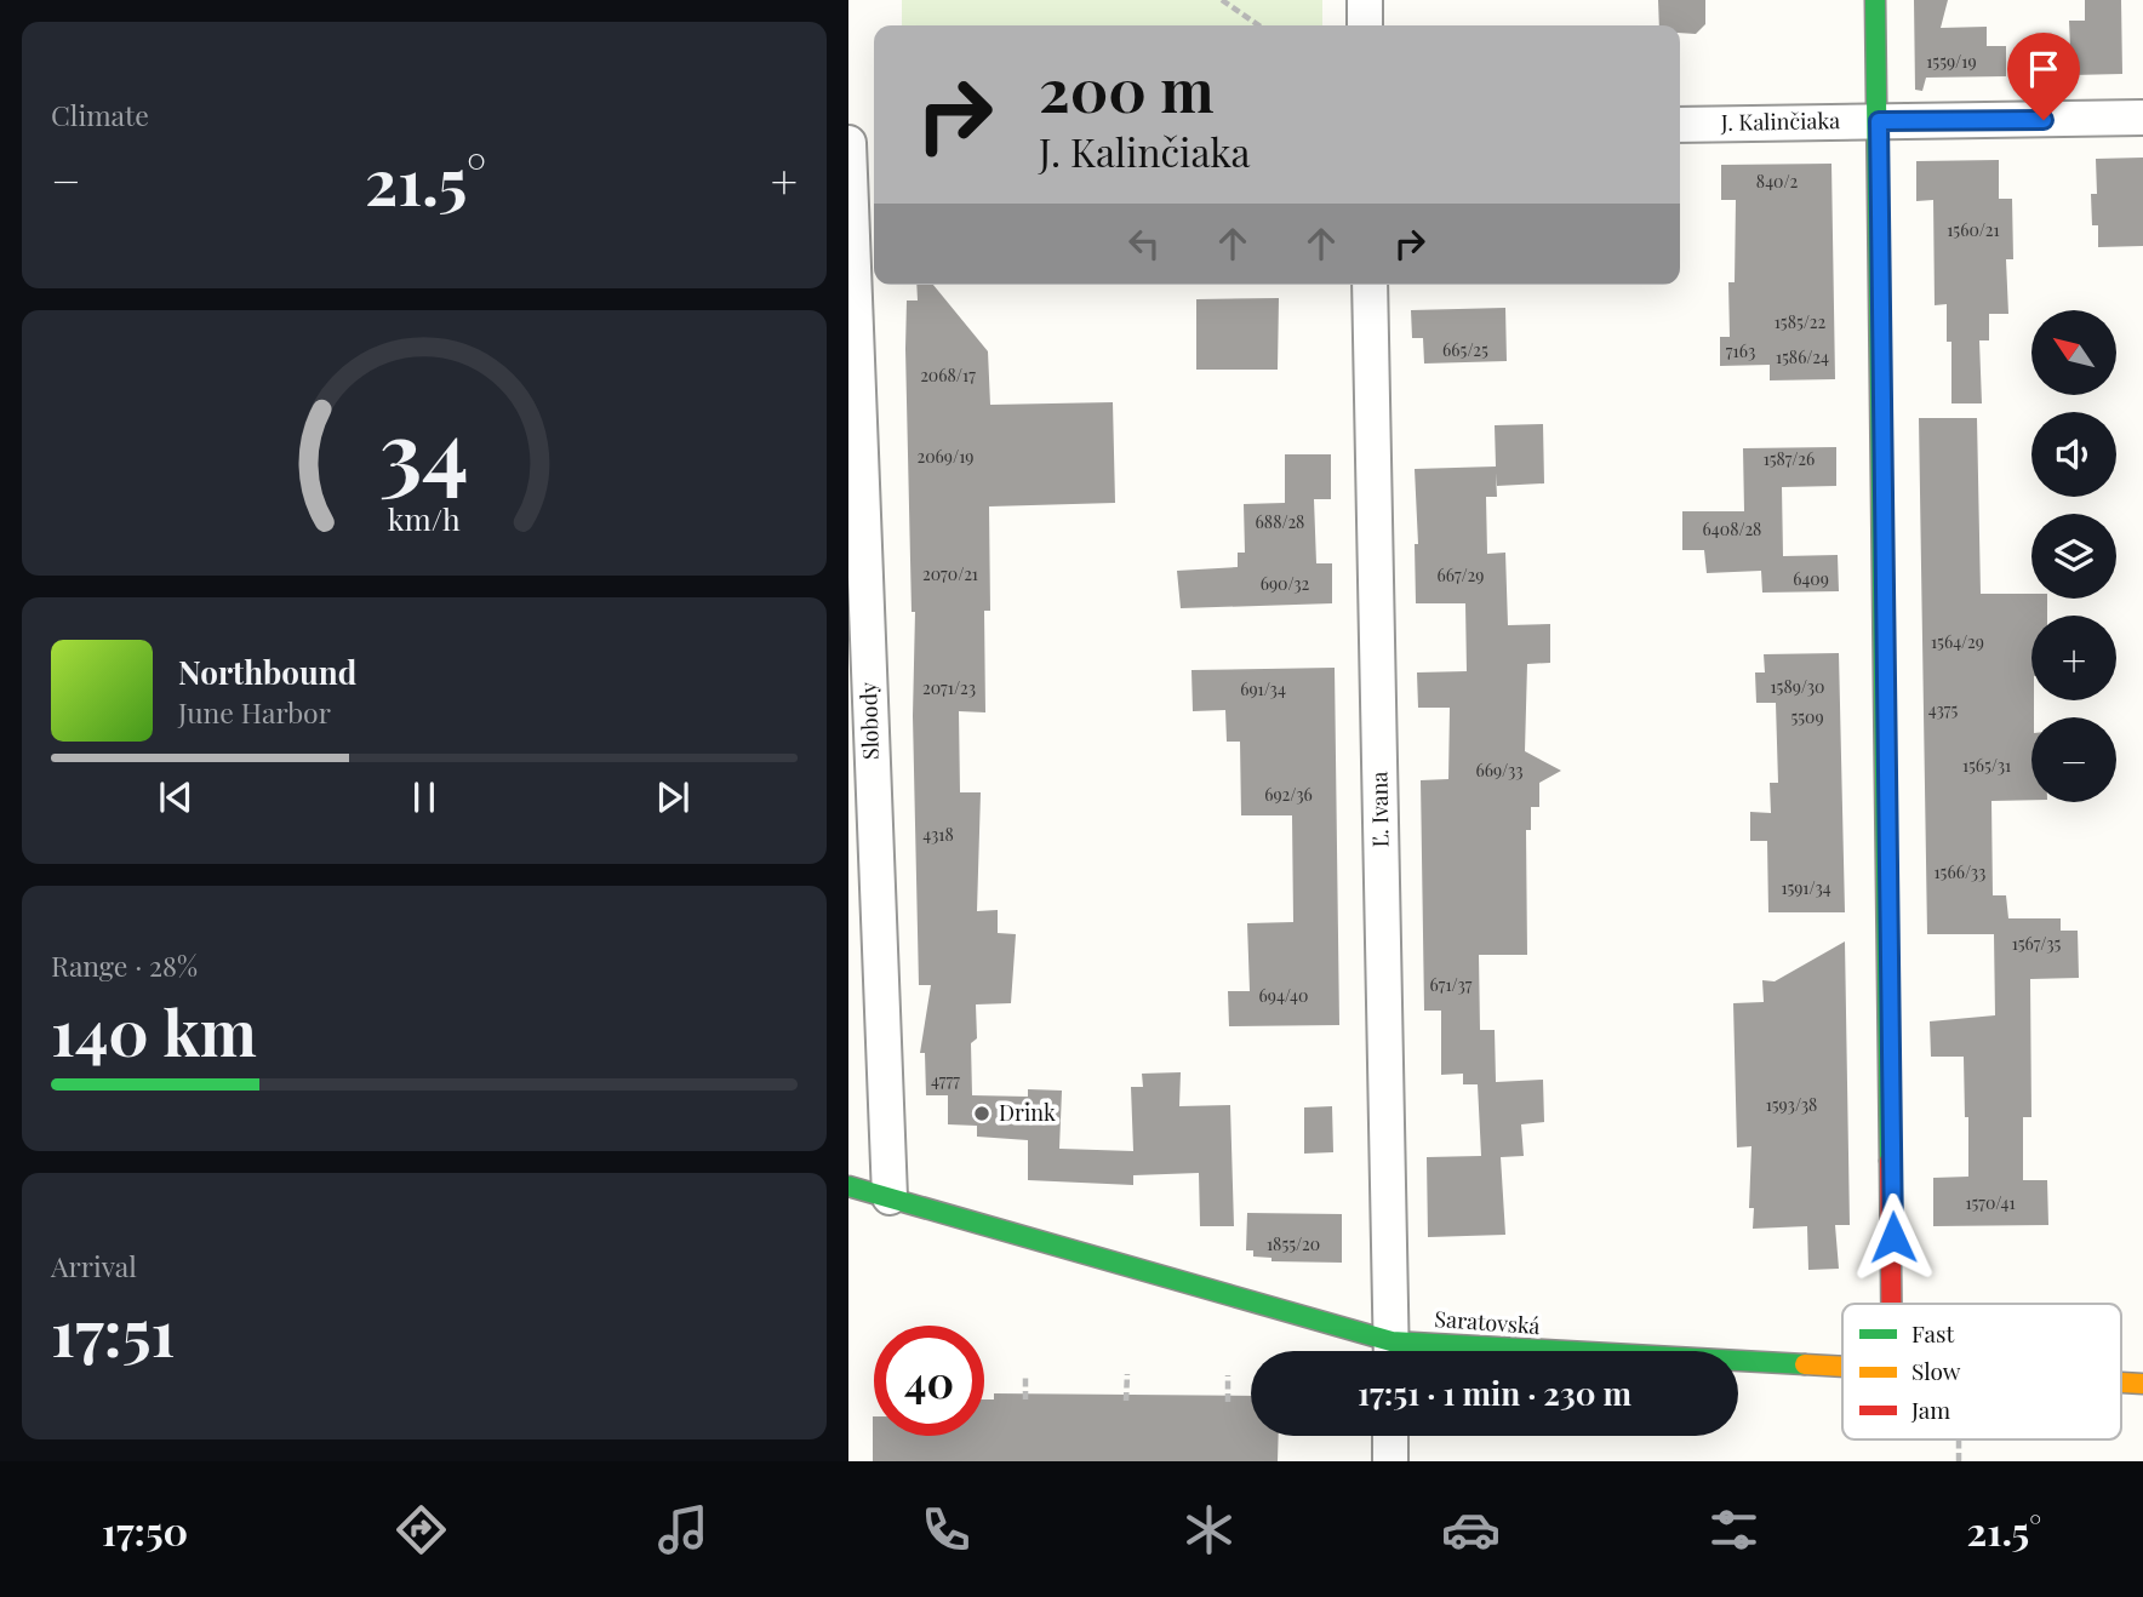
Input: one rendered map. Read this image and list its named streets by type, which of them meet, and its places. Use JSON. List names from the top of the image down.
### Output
{
  "streets": {
    "street": [
      "J. Kalinčiaka",
      "Slobody",
      "Ľ. Ivana",
      "Saratovská"
    ]
  },
  "crossings": [
    ["Slobody", "Saratovská"]
  ],
  "places": ["Drink"],
  "house_numbers": [
    "1559/19",
    "840/2",
    "1560/21",
    "1585/22",
    "665/25",
    "7163",
    "1586/24",
    "2068/17",
    "2069/19",
    "1587/26",
    "688/28",
    "6408/28",
    "2070/21",
    "667/29",
    "6409",
    "690/32",
    "1564/29",
    "1589/30",
    "2071/23",
    "691/34",
    "4375",
    "5509",
    "1565/31",
    "669/33",
    "692/36",
    "4318",
    "1566/33",
    "1591/34",
    "1567/35",
    "671/37",
    "694/40",
    "4777",
    "1593/38",
    "1570/41",
    "1855/20"
  ],
  "legend": ["Fast", "Slow", "Jam"],
  "north": "top left",
  "page": {
    "tile": [
      "Climate",
      ["Range · 28%", "140 km"],
      ["Arrival", "17:51"]
    ],
    "turn": ["200 m", "J. Kalinčiaka"],
    "heat": ["−", "21.5°", "+"],
    "map_buttons": ["+", "−"],
    "song": ["Northbound", "June Harbor"],
    "limit": "40",
    "trip": "17:51 · 1 min · 230 m",
    "tabs": ["17:50", "21.5°"],
    "gauge": ["34", "km/h"]
  }
}
